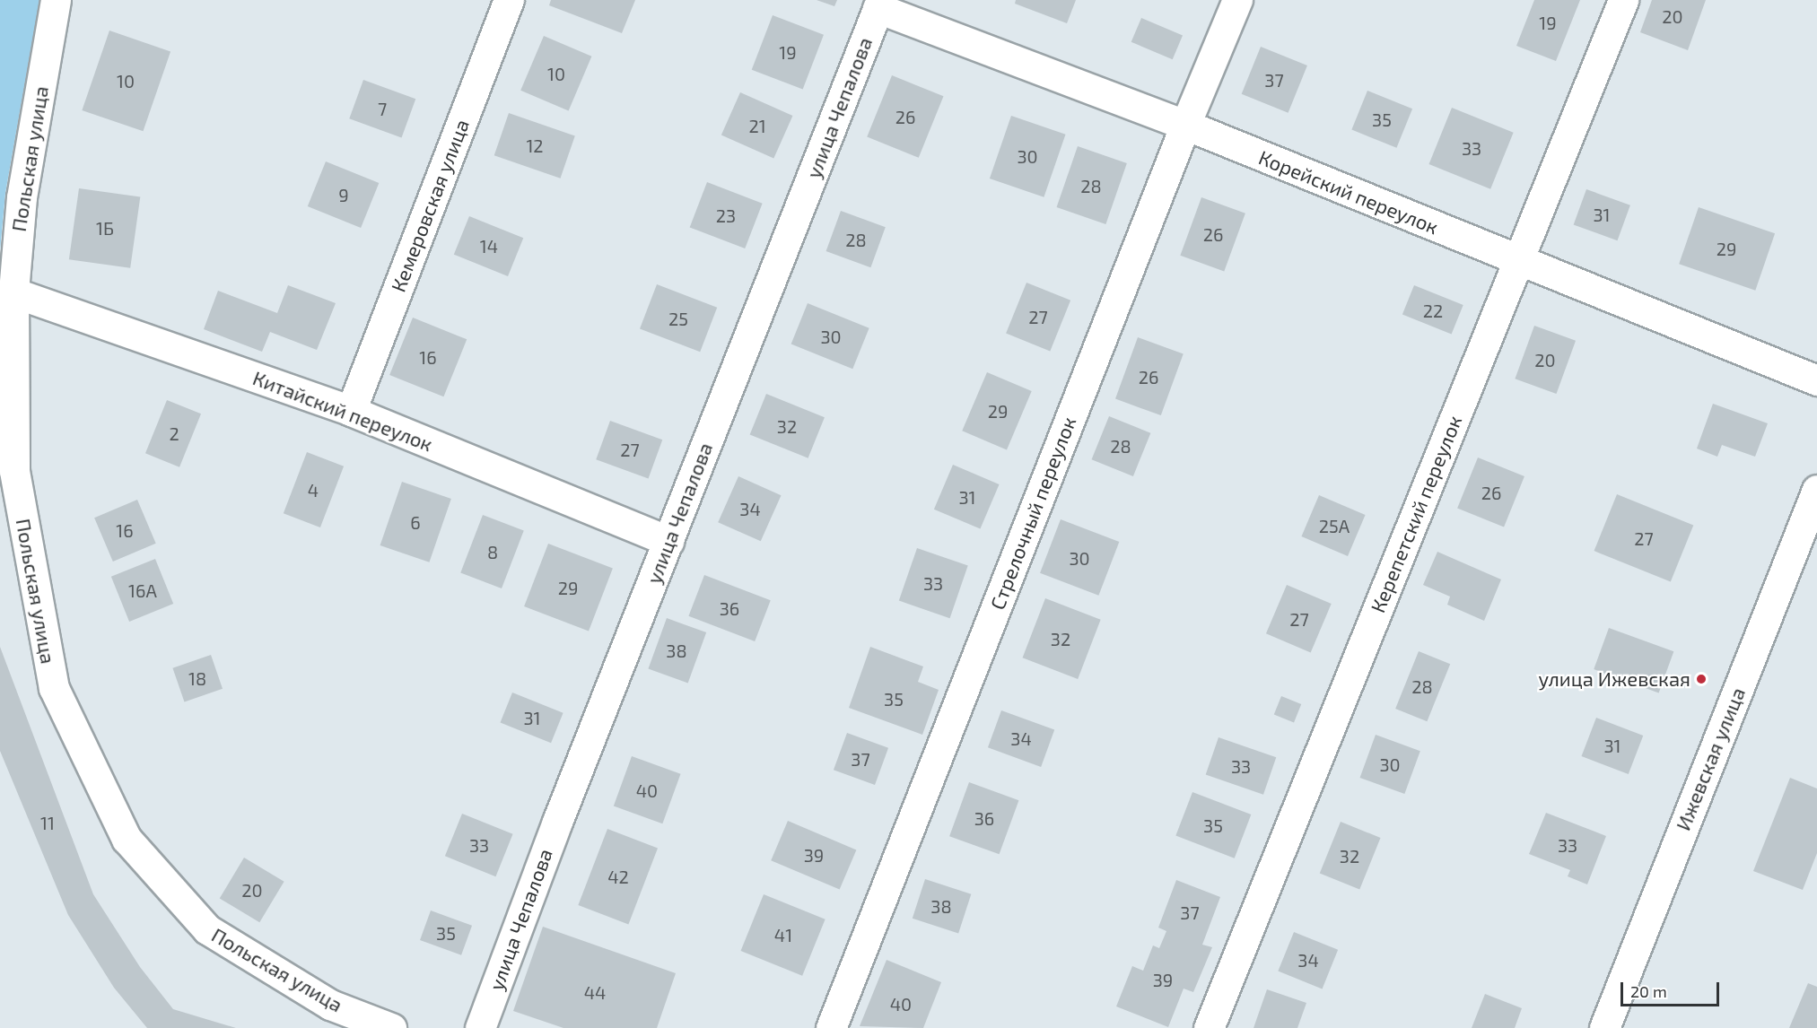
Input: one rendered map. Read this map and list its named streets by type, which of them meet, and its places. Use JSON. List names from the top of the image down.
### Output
{
  "streets": {
    "street": [
      "улица Чепалова",
      "Польская улица",
      "Корейский переулок",
      "Кемеровская улица",
      "Китайский переулок",
      "Стрелочный переулок",
      "Керепетский переулок",
      "Ижевская улица"
    ]
  },
  "crossings": [
    ["улица Чепалова", "Корейский переулок"],
    ["улица Чепалова", "Китайский переулок"],
    ["Польская улица", "Китайский переулок"],
    ["Корейский переулок", "Стрелочный переулок"],
    ["Корейский переулок", "Керепетский переулок"],
    ["Кемеровская улица", "Китайский переулок"]
  ],
  "places": ["улица Ижевская"],
  "house_numbers": [
    "20",
    "19",
    "19",
    "10",
    "37",
    "10",
    "7",
    "26",
    "35",
    "21",
    "12",
    "33",
    "30",
    "28",
    "9",
    "31",
    "23",
    "1Б",
    "26",
    "28",
    "14",
    "29",
    "22",
    "27",
    "25",
    "30",
    "16",
    "20",
    "26",
    "29",
    "32",
    "2",
    "28",
    "27",
    "4",
    "26",
    "31",
    "34",
    "6",
    "25А",
    "16",
    "27",
    "8",
    "30",
    "33",
    "29",
    "16А",
    "36",
    "27",
    "32",
    "38",
    "18",
    "28",
    "35",
    "31",
    "34",
    "31",
    "37",
    "30",
    "33",
    "40",
    "36",
    "11",
    "35",
    "33",
    "33",
    "39",
    "32",
    "42",
    "20",
    "38",
    "37",
    "35",
    "41",
    "34",
    "39",
    "44",
    "40"
  ],
  "scale_bar": "20 m"
}
